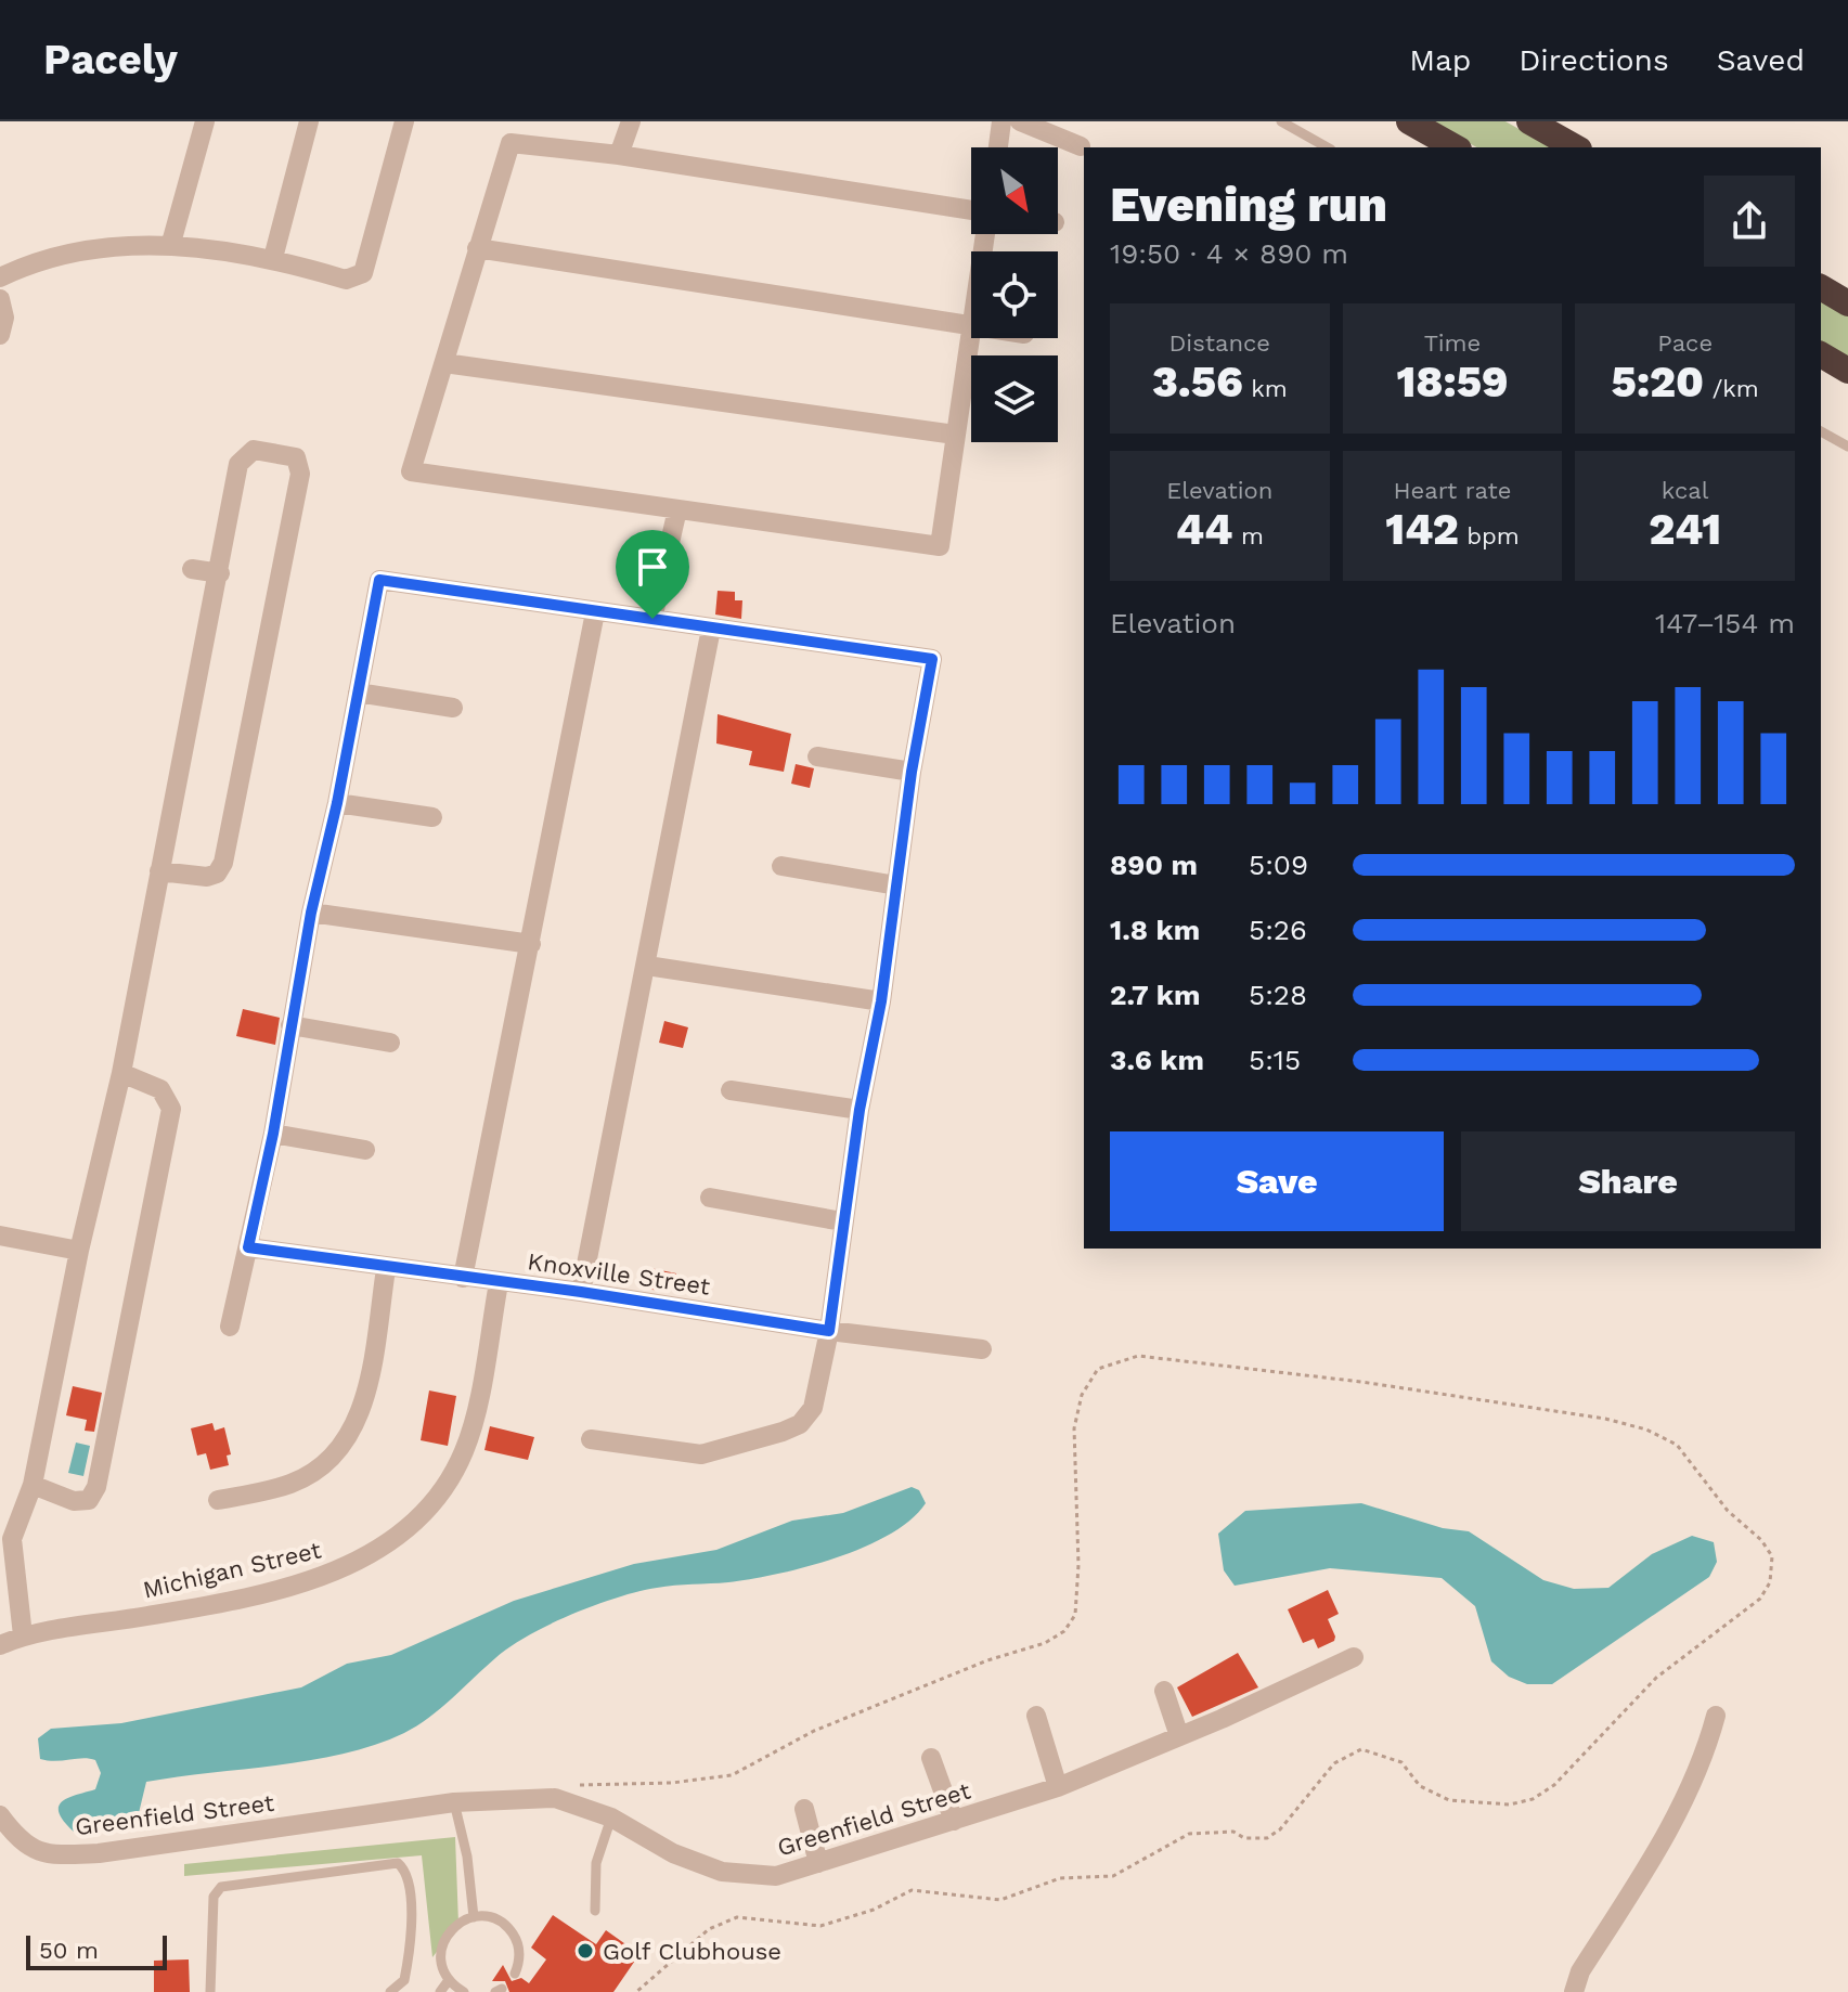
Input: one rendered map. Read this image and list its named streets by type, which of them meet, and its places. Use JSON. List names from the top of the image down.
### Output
{
  "streets": {
    "street": ["Knoxville Street", "Michigan Street", "Greenfield Street"]
  },
  "crossings": [
    ["Knoxville Street", "Michigan Street"]
  ],
  "places": ["Golf Clubhouse"],
  "scale_bar": "50 m",
  "north": "bottom right",
  "page": {
    "header": "Pacely",
    "nav": ["Map", "Directions", "Saved"],
    "heading": ["Evening run", "19:50 · 4 × 890 m"],
    "stats": [
      ["Distance", "3.56 km"],
      ["Time", "18:59"],
      ["Pace", "5:20 /km"],
      ["Elevation", "44 m"],
      ["Heart rate", "142 bpm"],
      ["kcal", "241"]
    ],
    "chart": ["Elevation", "147–154 m"],
    "list": [
      {
        "name": "890 m",
        "note": "5:09"
      },
      {
        "name": "1.8 km",
        "note": "5:26"
      },
      {
        "name": "2.7 km",
        "note": "5:28"
      },
      {
        "name": "3.6 km",
        "note": "5:15"
      }
    ],
    "buttons": ["Save", "Share"],
    "scale": "50 m"
  }
}
